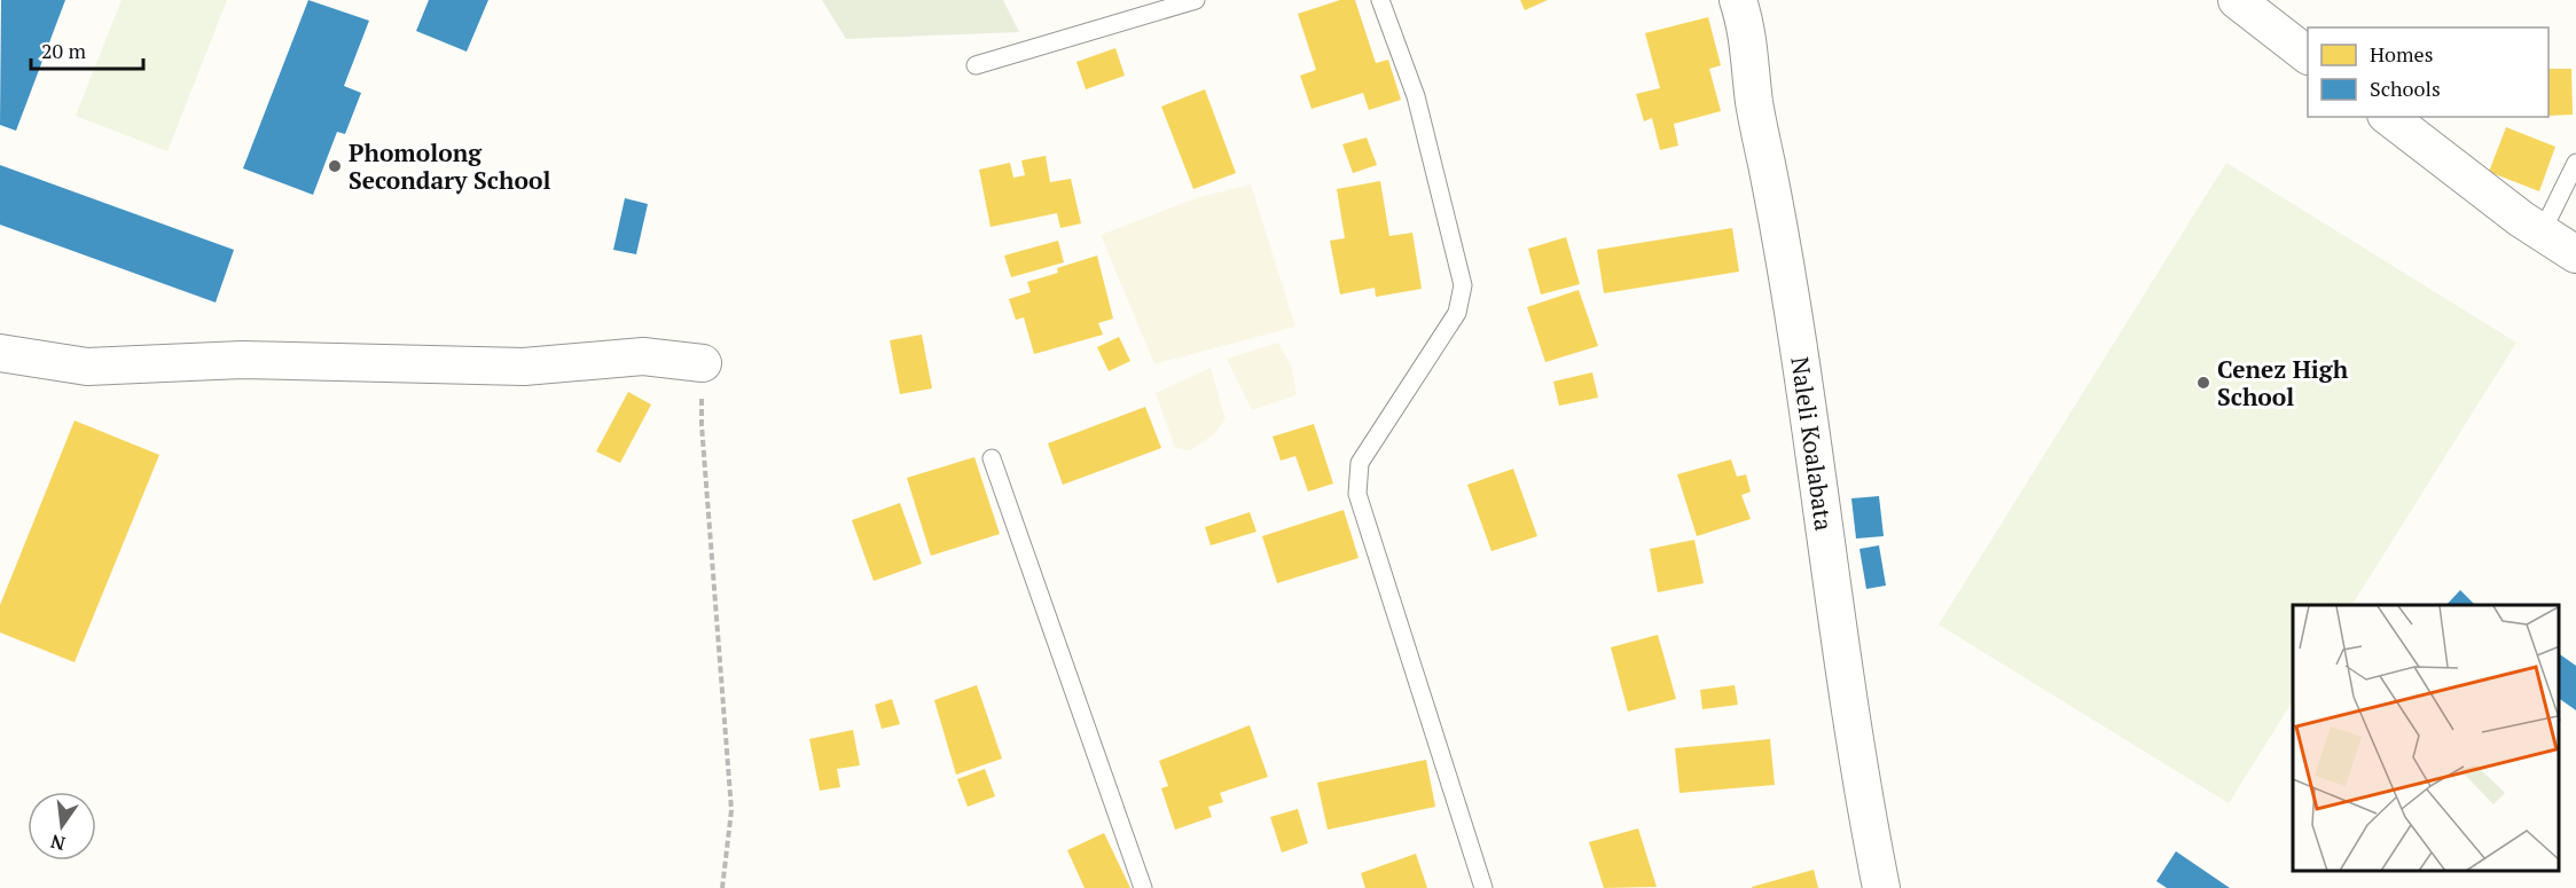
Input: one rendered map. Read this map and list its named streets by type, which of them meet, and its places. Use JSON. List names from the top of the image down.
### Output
{
  "streets": {
    "street": ["Naleli Koalabata"]
  },
  "places": ["Phomolong Secondary School", "Cenez High School"],
  "legend": ["Homes", "Schools"],
  "scale_bar": "20 m",
  "north": "bottom"
}
